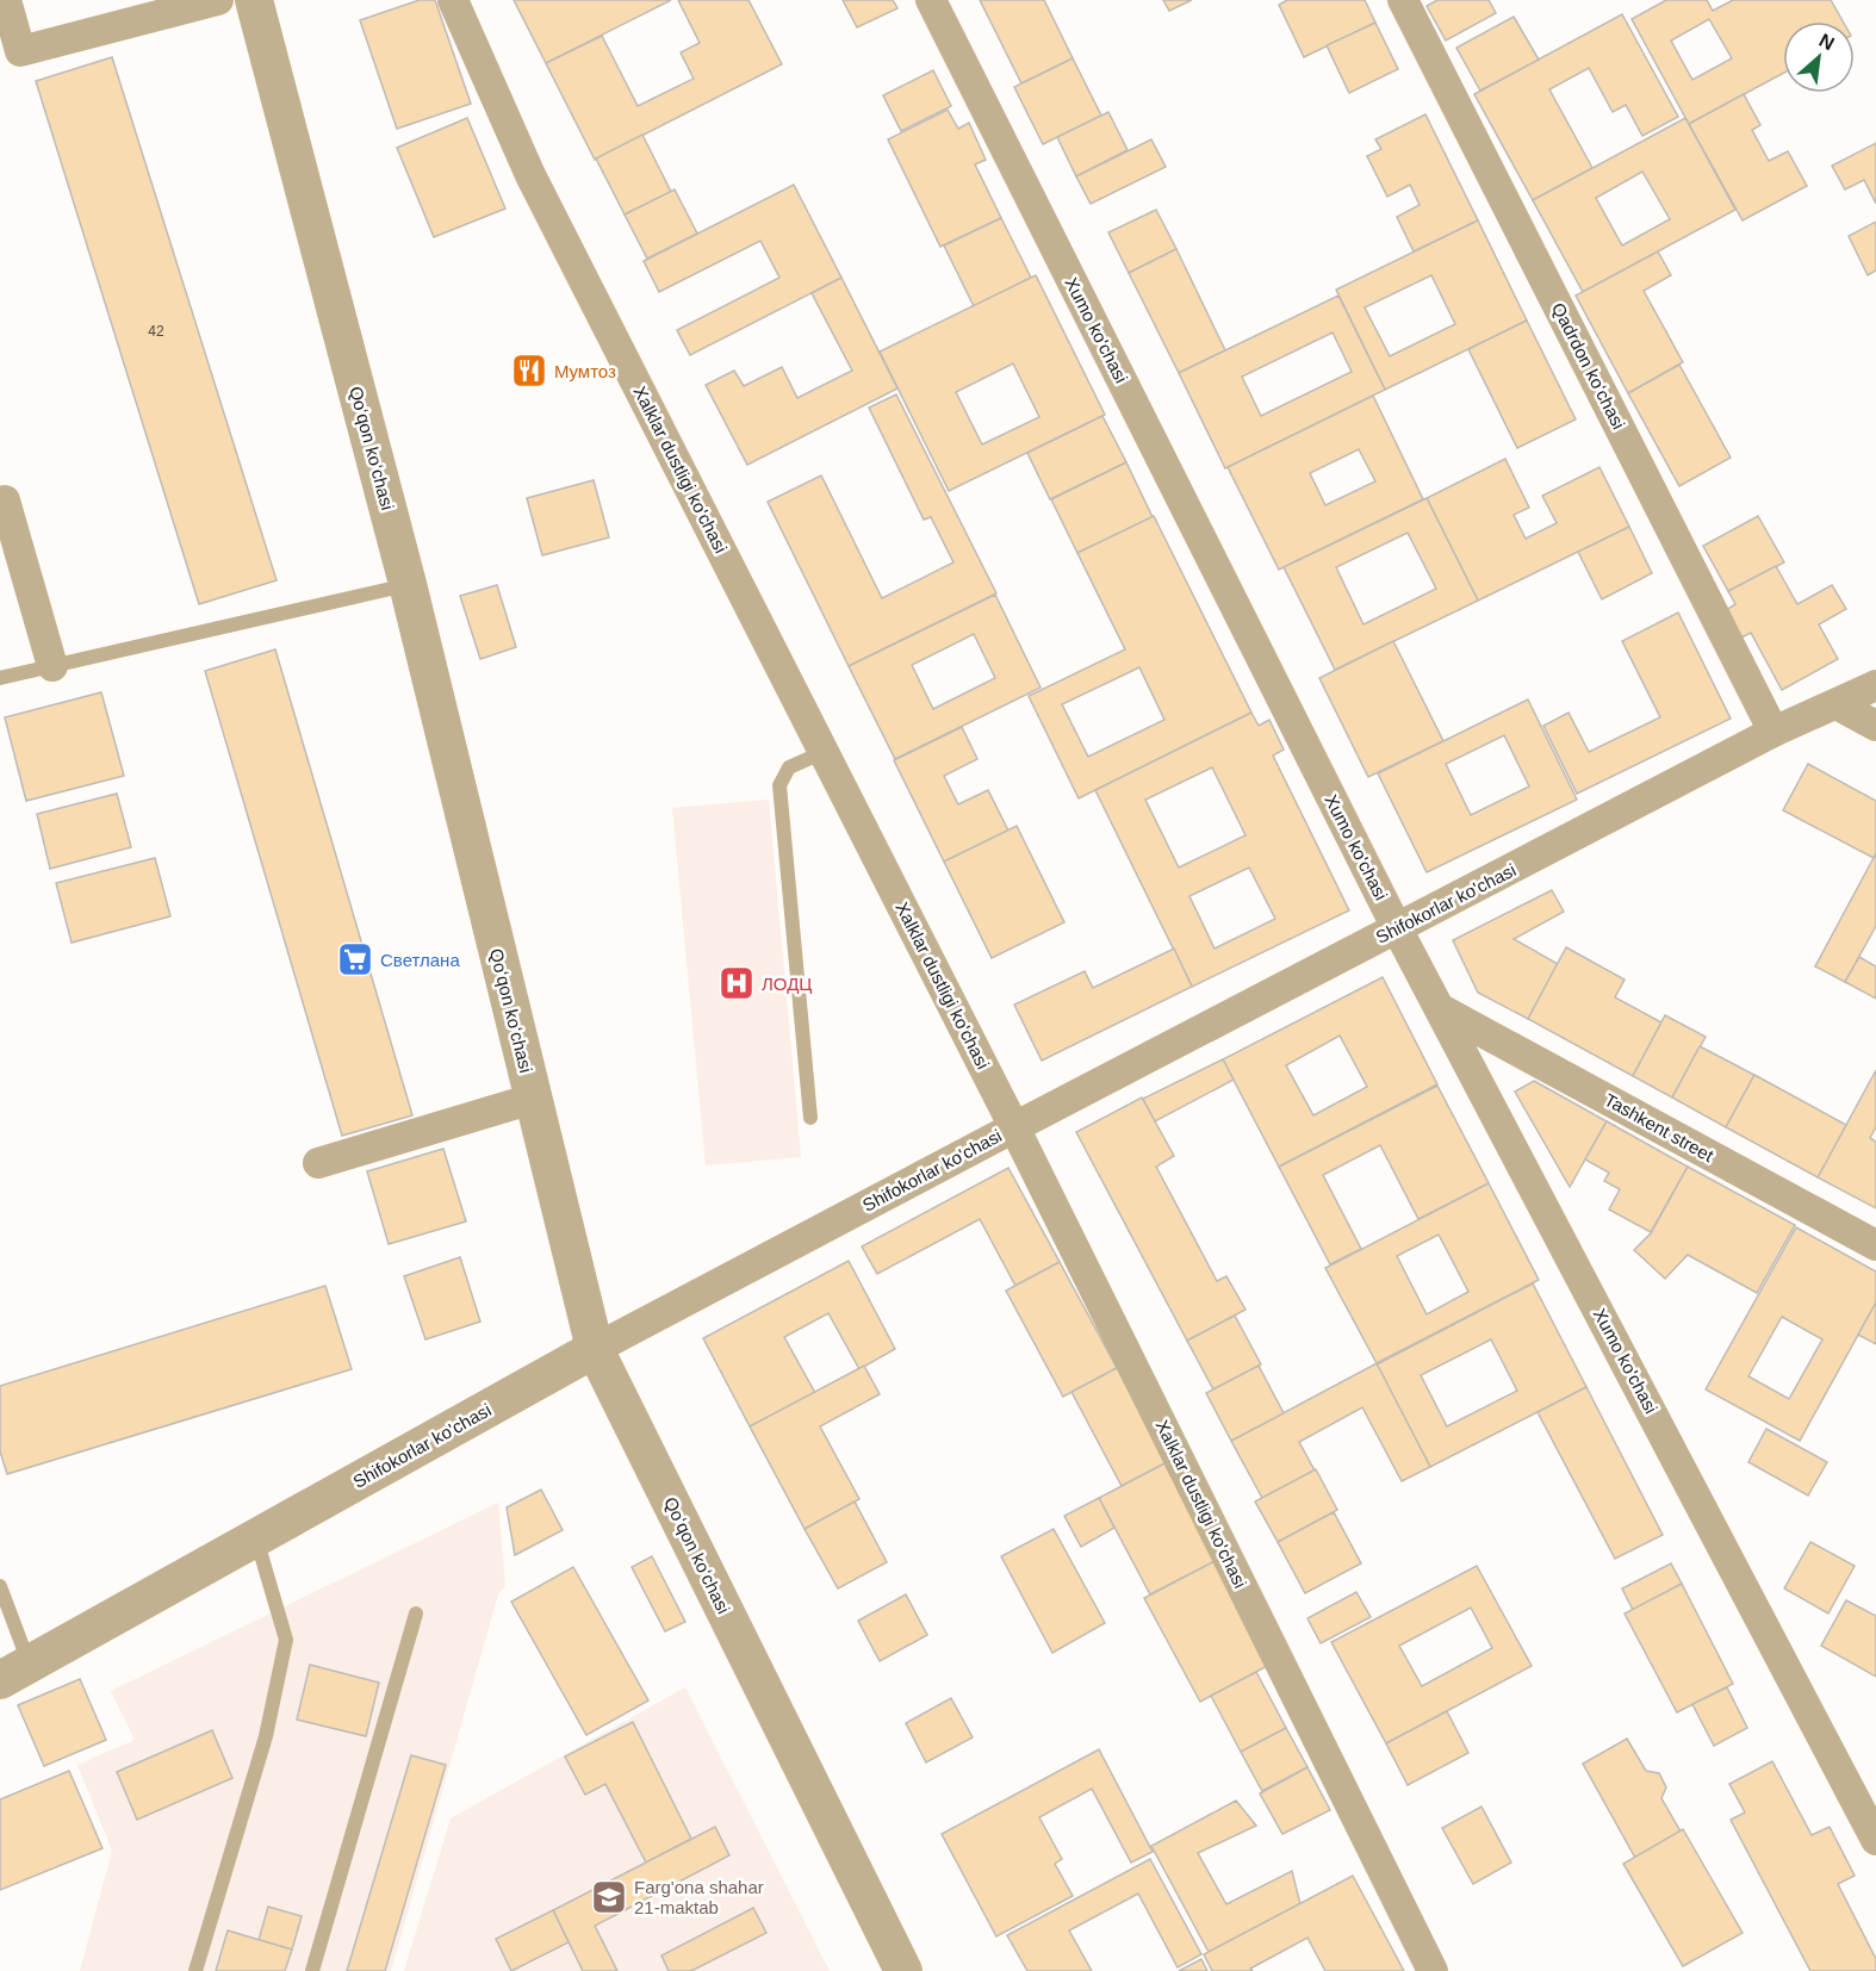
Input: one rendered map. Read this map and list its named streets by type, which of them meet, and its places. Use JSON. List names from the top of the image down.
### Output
{
  "streets": {
    "street": [
      "Xumo ko'chasi",
      "Qadrdon koʻchasi",
      "Qoʻqon koʻchasi",
      "Xalklar dustligi ko'chasi",
      "Shifokorlar ko'chasi",
      "Tashkent street"
    ]
  },
  "crossings": [
    ["Xumo ko'chasi", "Shifokorlar ko'chasi"],
    ["Xumo ko'chasi", "Tashkent street"],
    ["Qadrdon koʻchasi", "Shifokorlar ko'chasi"],
    ["Qoʻqon koʻchasi", "Shifokorlar ko'chasi"],
    ["Xalklar dustligi ko'chasi", "Shifokorlar ko'chasi"]
  ],
  "places": {
    "restaurant": ["Mумтоз"],
    "supermarket": ["Светлана"],
    "hospital": ["ЛОДЦ"],
    "school or university": ["Farg'ona shahar 21-maktab"]
  },
  "house_numbers": ["42"],
  "north": "top right"
}
